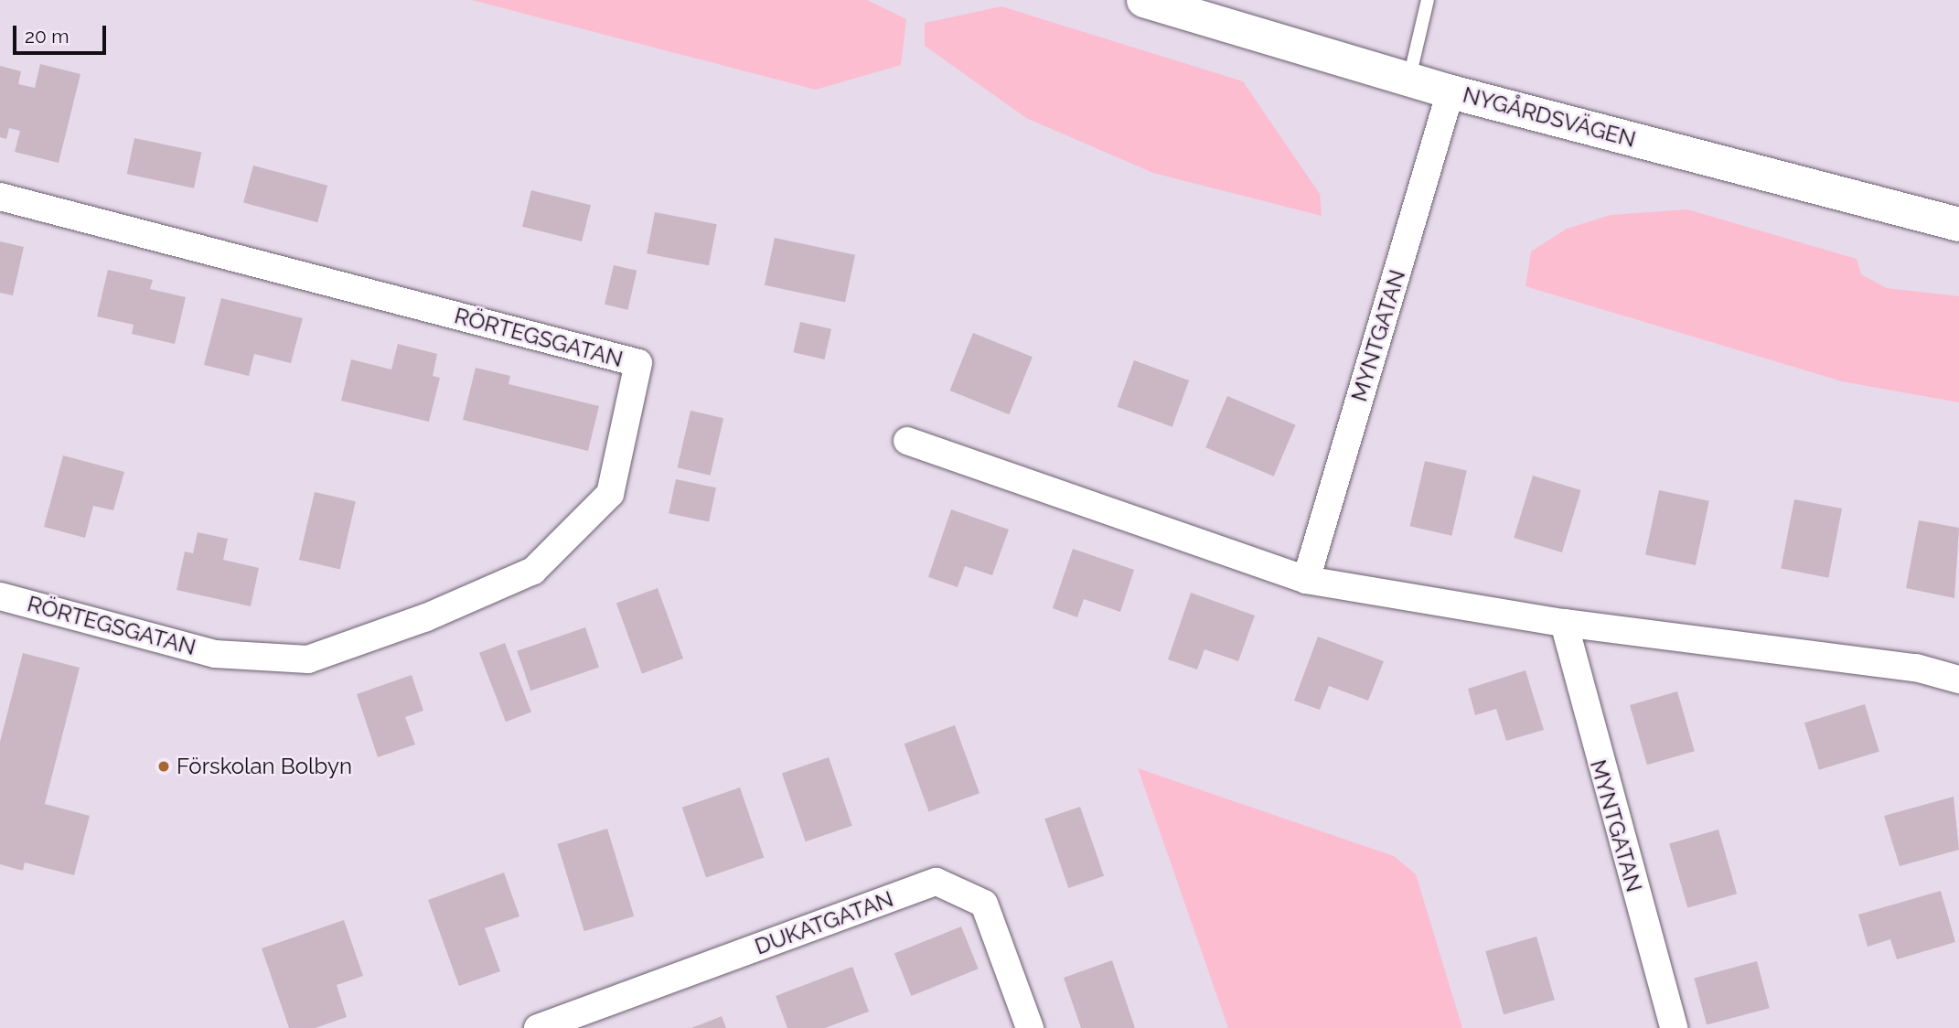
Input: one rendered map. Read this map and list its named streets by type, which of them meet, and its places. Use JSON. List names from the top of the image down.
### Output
{
  "streets": {
    "street": [
      "NYGÅRDSVÄGEN",
      "MYNTGATAN",
      "RÖRTEGSGATAN",
      "DUKATGATAN"
    ]
  },
  "crossings": [
    ["NYGÅRDSVÄGEN", "MYNTGATAN"]
  ],
  "places": ["Förskolan Bolbyn"],
  "scale_bar": "20 m"
}
